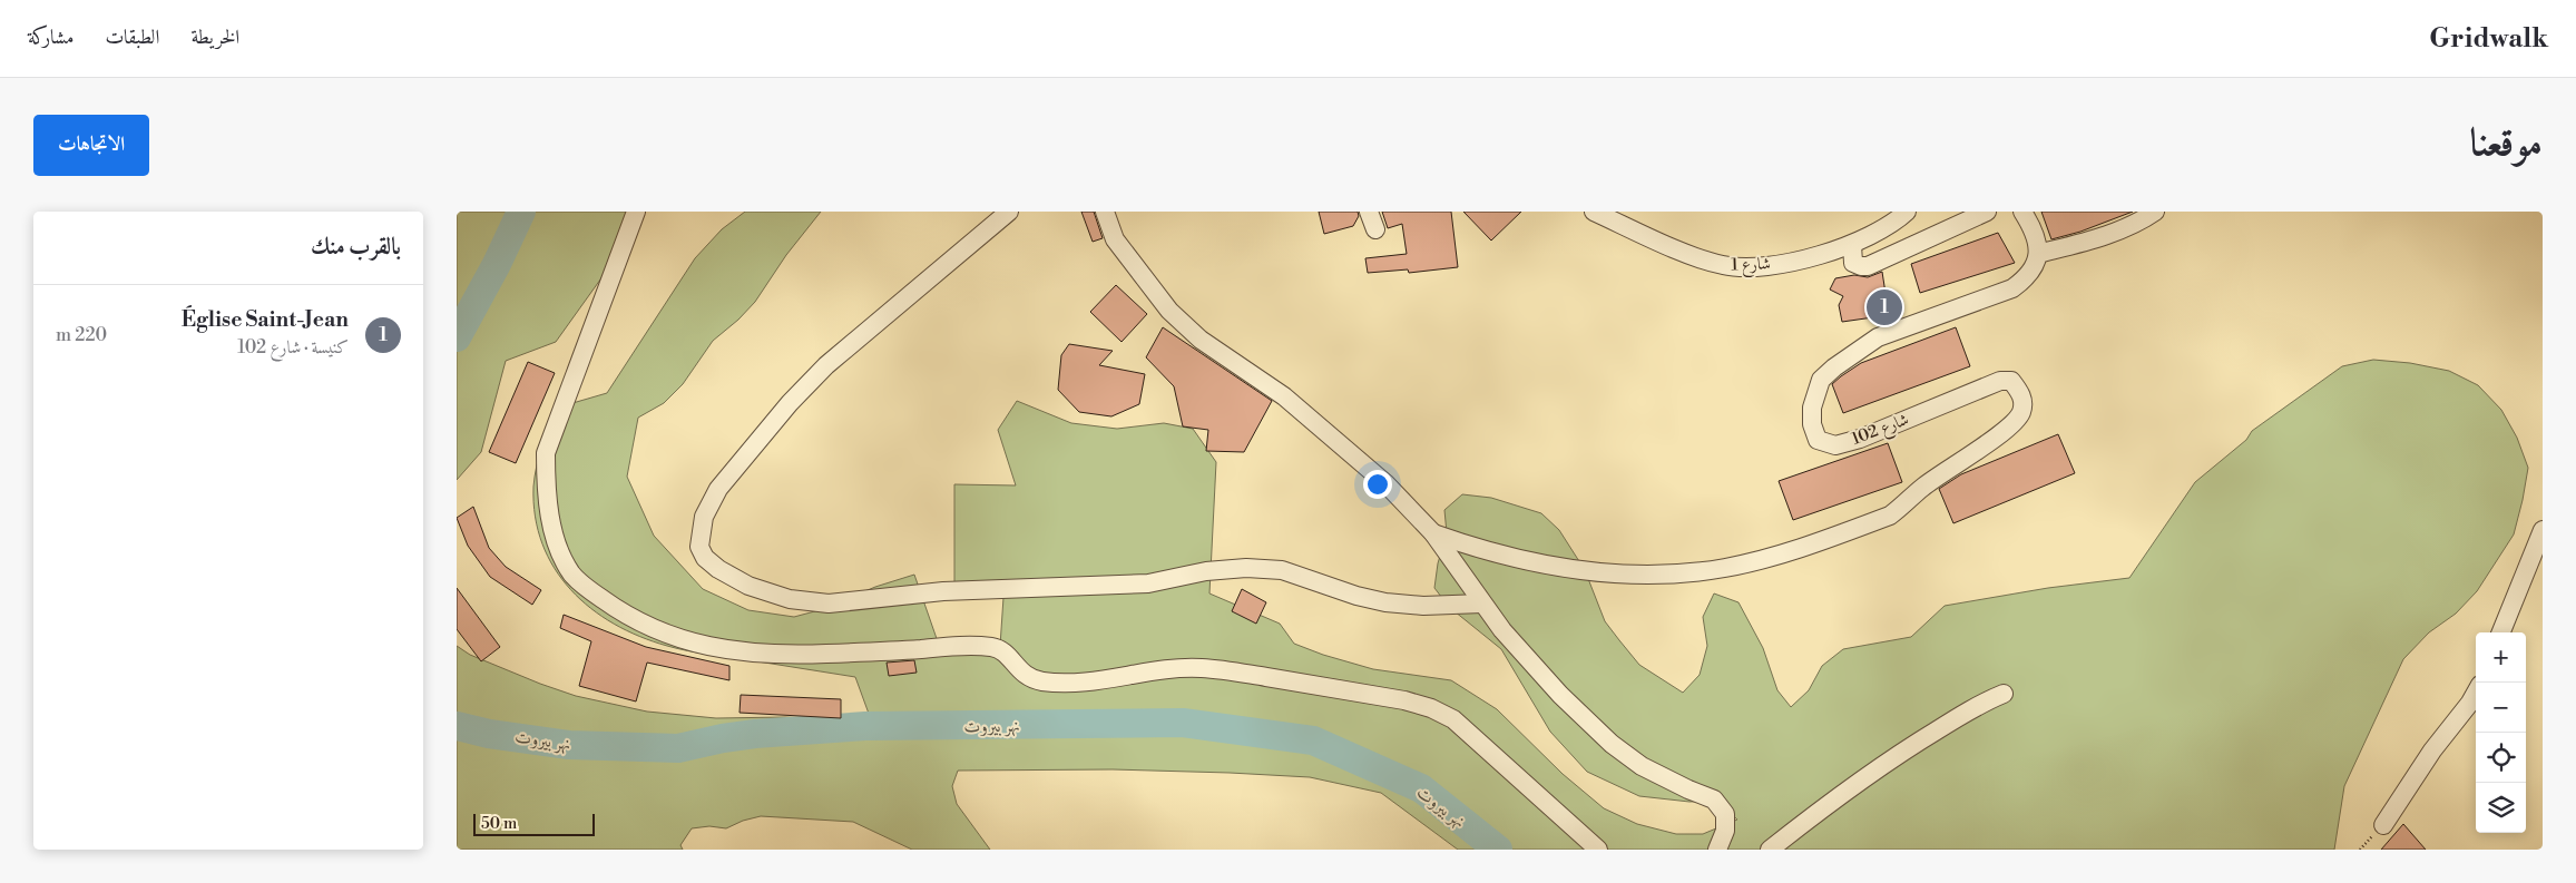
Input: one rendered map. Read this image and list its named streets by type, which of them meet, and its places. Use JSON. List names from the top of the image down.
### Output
{
  "streets": {
    "street": ["شارع 1", "شارع 102"]
  },
  "water": ["نهر بيروت"],
  "scale_bar": "50 m",
  "page": {
    "header": "Gridwalk",
    "nav": ["الخريطة", "الطبقات", "مشاركة"],
    "title": "موقعنا",
    "buttons": "الاتجاهات",
    "heading": "بالقرب منك",
    "list": [
      {
        "mark": "1",
        "name": "Église Saint-Jean",
        "note": "كنيسة · شارع 102",
        "value": "220 m"
      }
    ],
    "pins": "1",
    "map_buttons": ["+", "−"],
    "scale": "50 m"
  }
}
